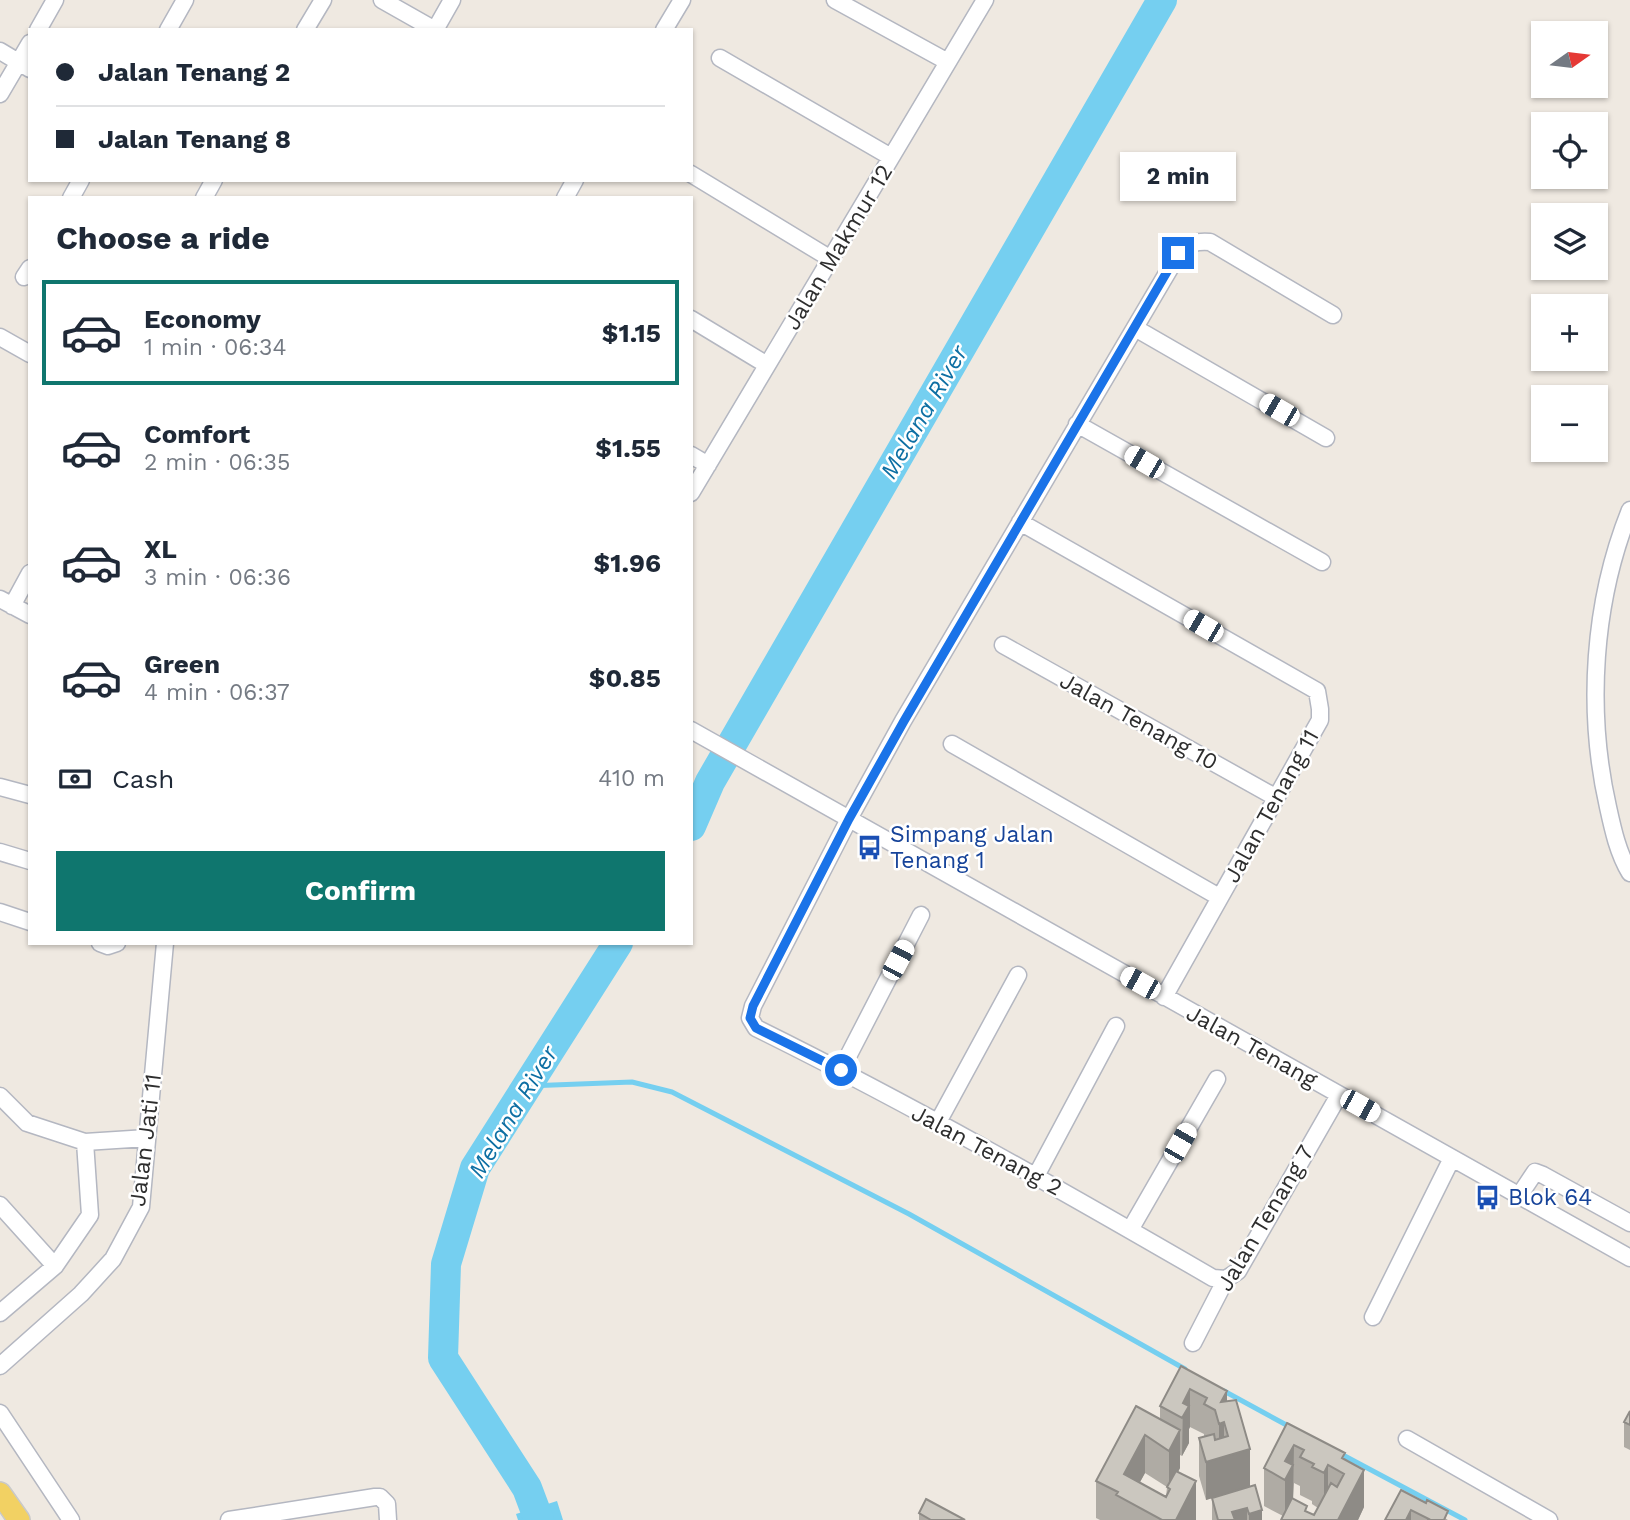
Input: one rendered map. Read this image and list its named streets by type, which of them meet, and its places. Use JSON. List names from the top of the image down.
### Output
{
  "streets": {
    "street": [
      "Jalan Makmur 12",
      "Jalan Tenang 10",
      "Jalan Tenang 11",
      "Jalan Tenang",
      "Jalan Jati 11",
      "Jalan Tenang 2",
      "Jalan Tenang 7"
    ]
  },
  "crossings": [
    ["Jalan Tenang 10", "Jalan Tenang 11"],
    ["Jalan Tenang 11", "Jalan Tenang"],
    ["Jalan Tenang", "Jalan Tenang 2"],
    ["Jalan Tenang", "Jalan Tenang 7"],
    ["Jalan Tenang 2", "Jalan Tenang 7"]
  ],
  "water": ["Melana River"],
  "places": {
    "bus stop": ["Simpang Jalan Tenang 1", "Blok 64"]
  },
  "north": "right",
  "page": {
    "map_buttons": ["+", "−"],
    "banner": ["Jalan Tenang 2", "Jalan Tenang 8"],
    "bubble": "2 min",
    "heading": "Choose a ride",
    "list": [
      {
        "name": "Economy",
        "note": "1 min · 06:34",
        "value": "$1.15"
      },
      {
        "name": "Comfort",
        "note": "2 min · 06:35",
        "value": "$1.55"
      },
      {
        "name": "XL",
        "note": "3 min · 06:36",
        "value": "$1.96"
      },
      {
        "name": "Green",
        "note": "4 min · 06:37",
        "value": "$0.85"
      }
    ],
    "pay": ["Cash", "410 m"],
    "buttons": "Confirm"
  }
}
